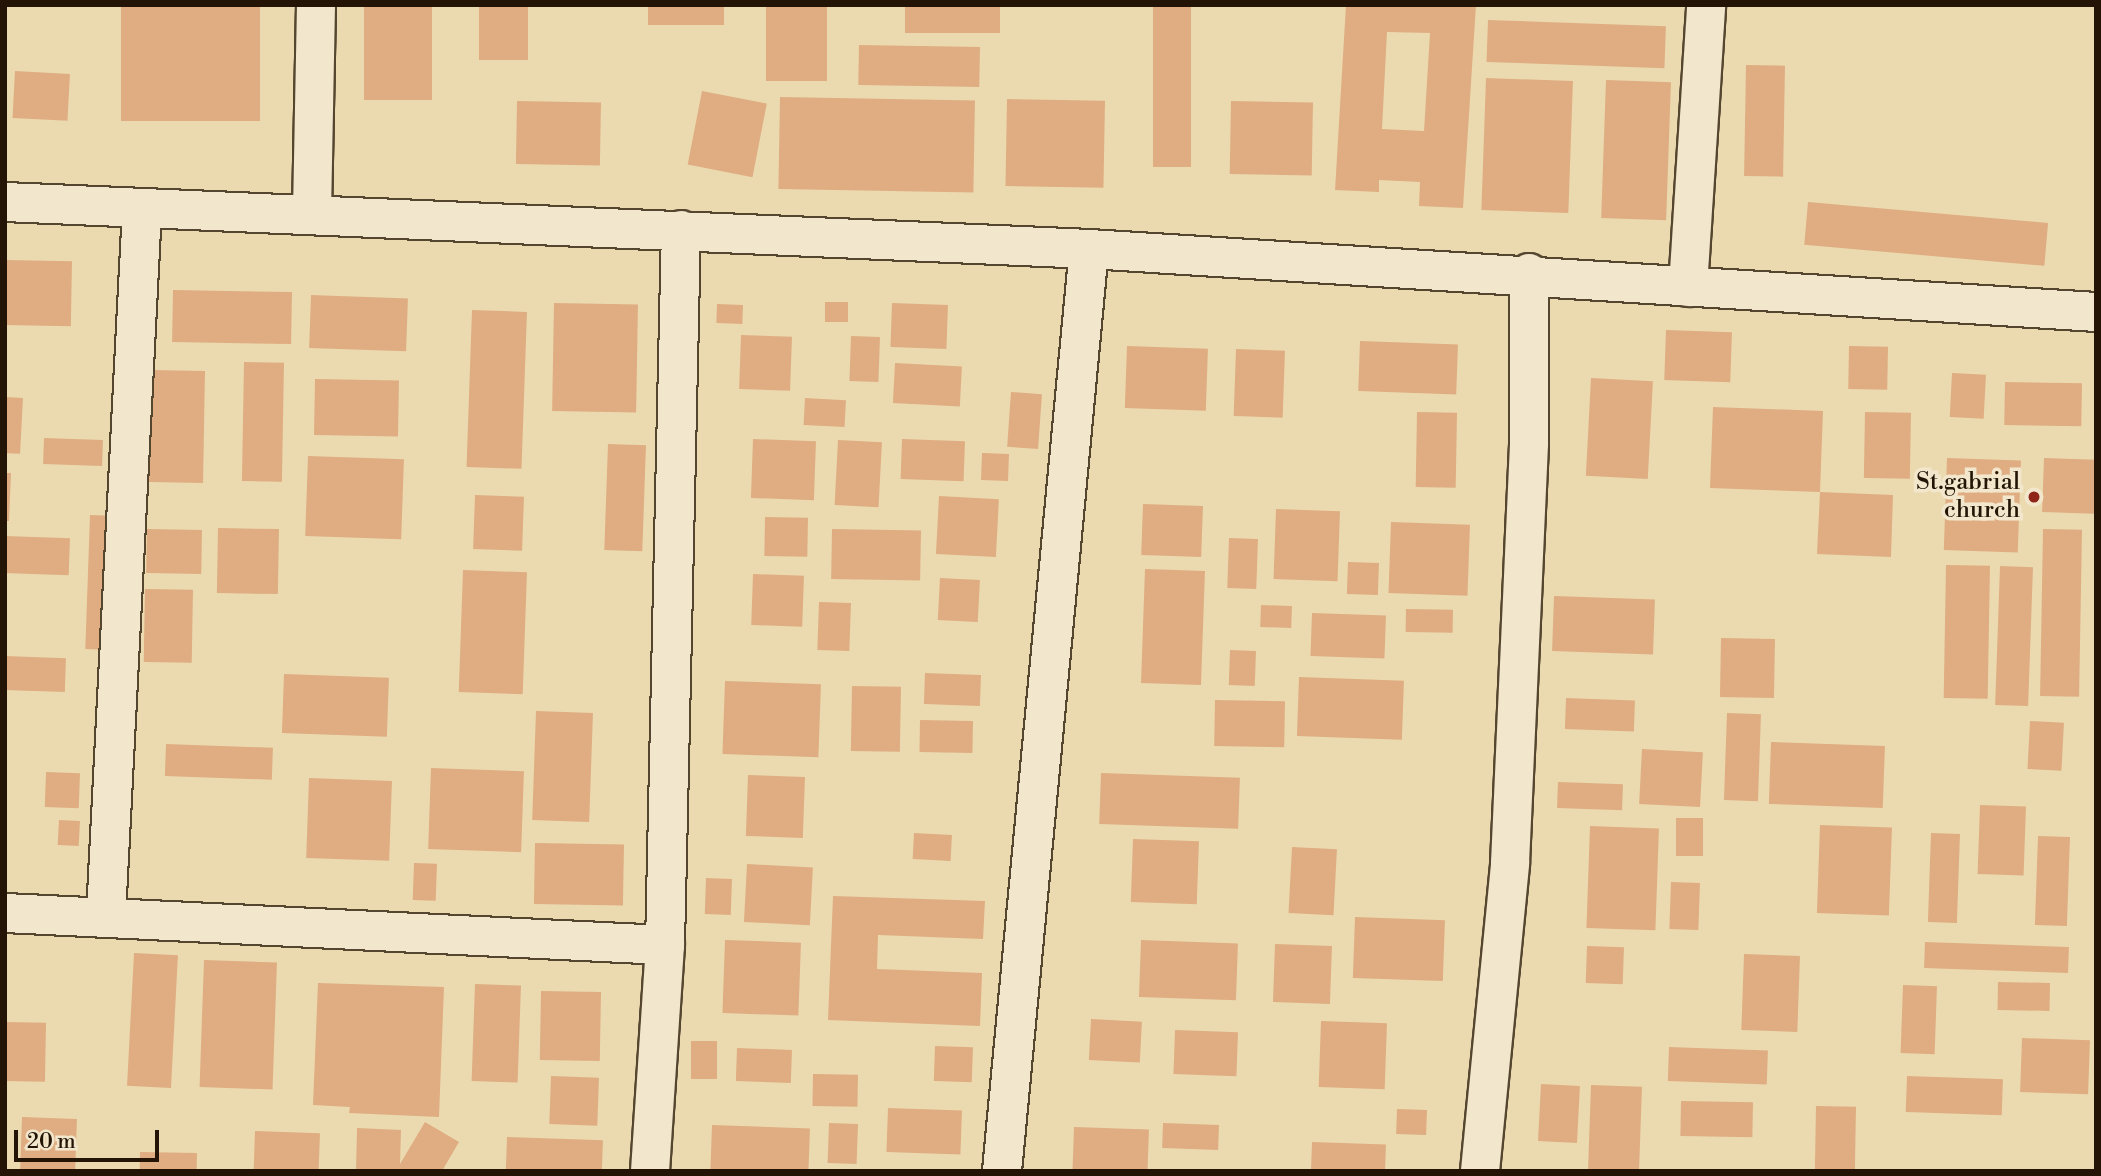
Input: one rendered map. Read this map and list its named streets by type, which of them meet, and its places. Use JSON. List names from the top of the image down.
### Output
{
  "places": ["St.gabrial church"],
  "scale_bar": "20 m"
}
